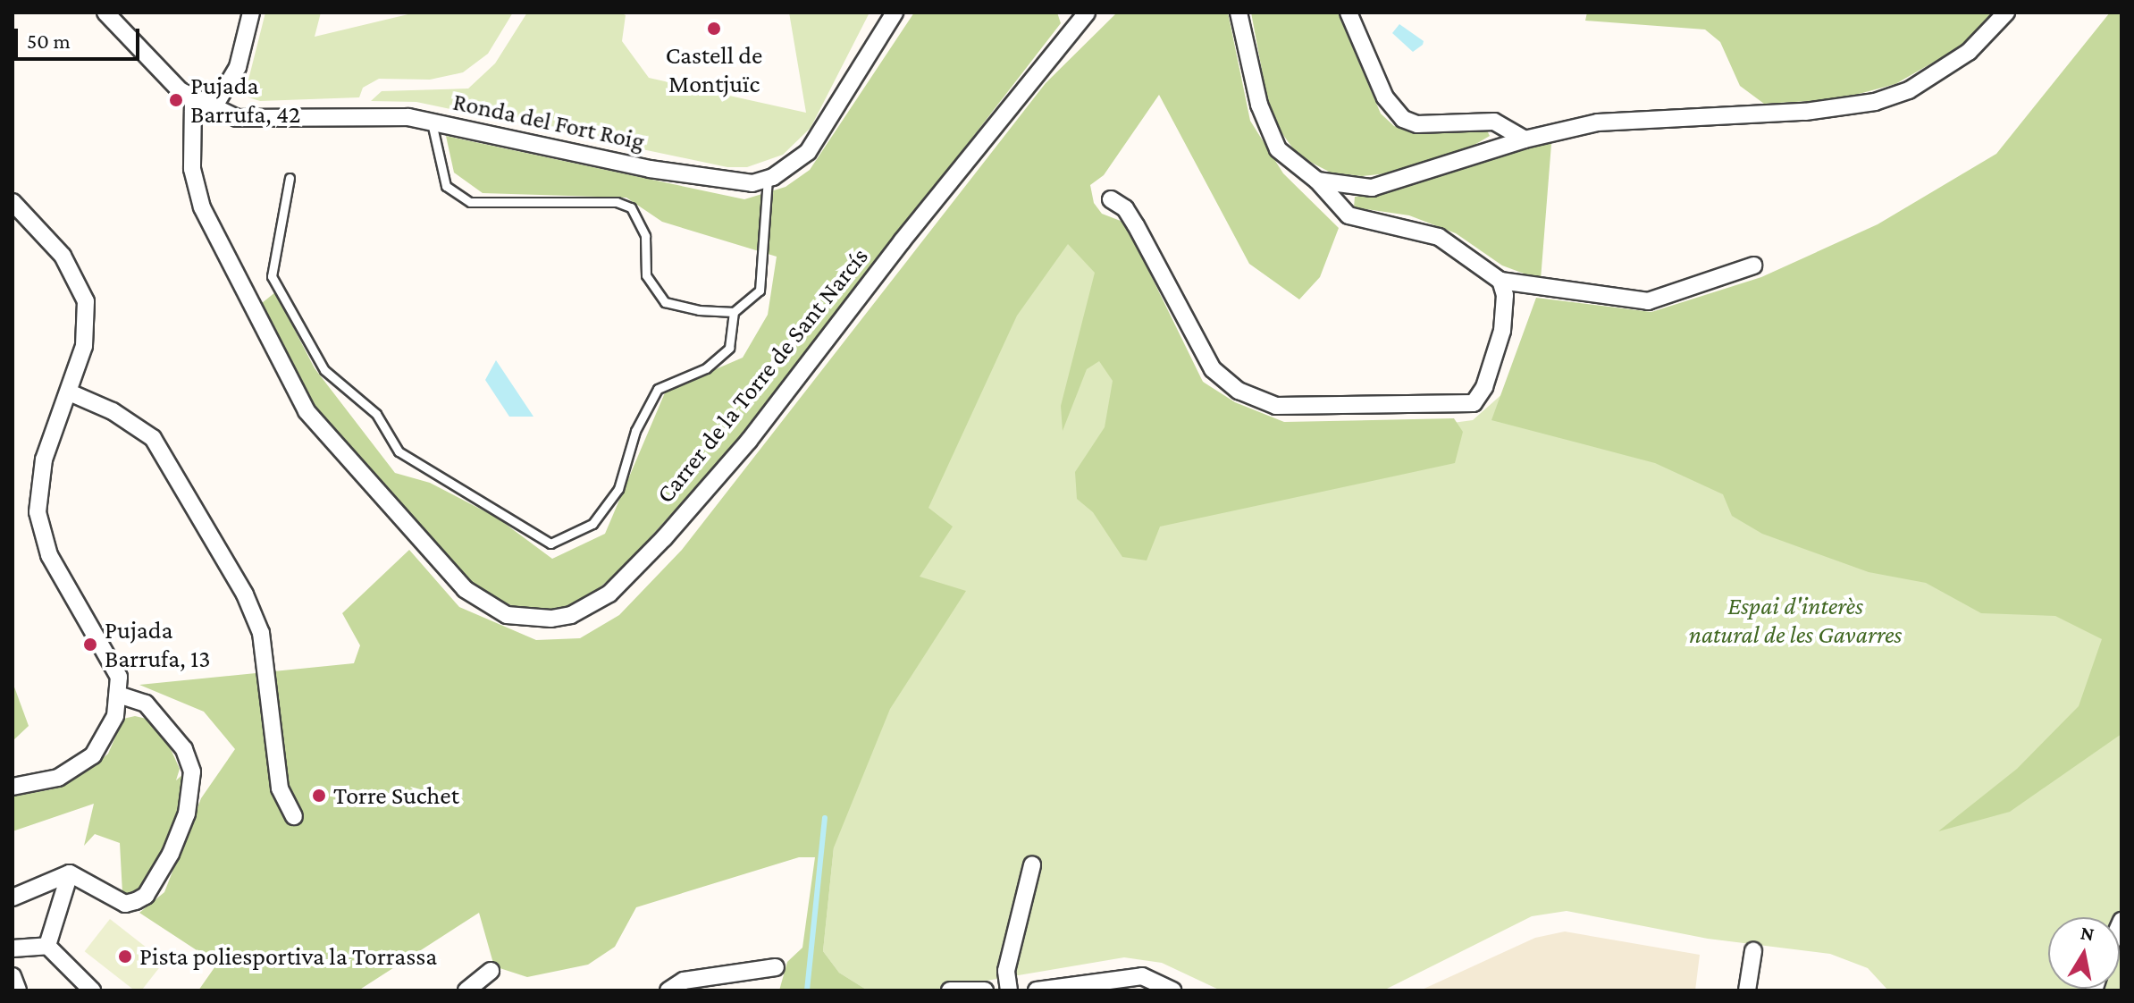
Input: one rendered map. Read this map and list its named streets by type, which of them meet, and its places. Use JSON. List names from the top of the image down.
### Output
{
  "streets": {
    "street": ["Ronda del Fort Roig", "Carrer de la Torre de Sant Narcís"]
  },
  "crossings": [
    ["Ronda del Fort Roig", "Carrer de la Torre de Sant Narcís"]
  ],
  "parks": ["Espai d'interès natural de les Gavarres"],
  "places": [
    "Castell de Montjuïc",
    "Pujada Barrufa, 42",
    "Pujada Barrufa, 13",
    "Torre Suchet",
    "Pista poliesportiva la Torrassa"
  ],
  "scale_bar": "50 m",
  "north": "top"
}
